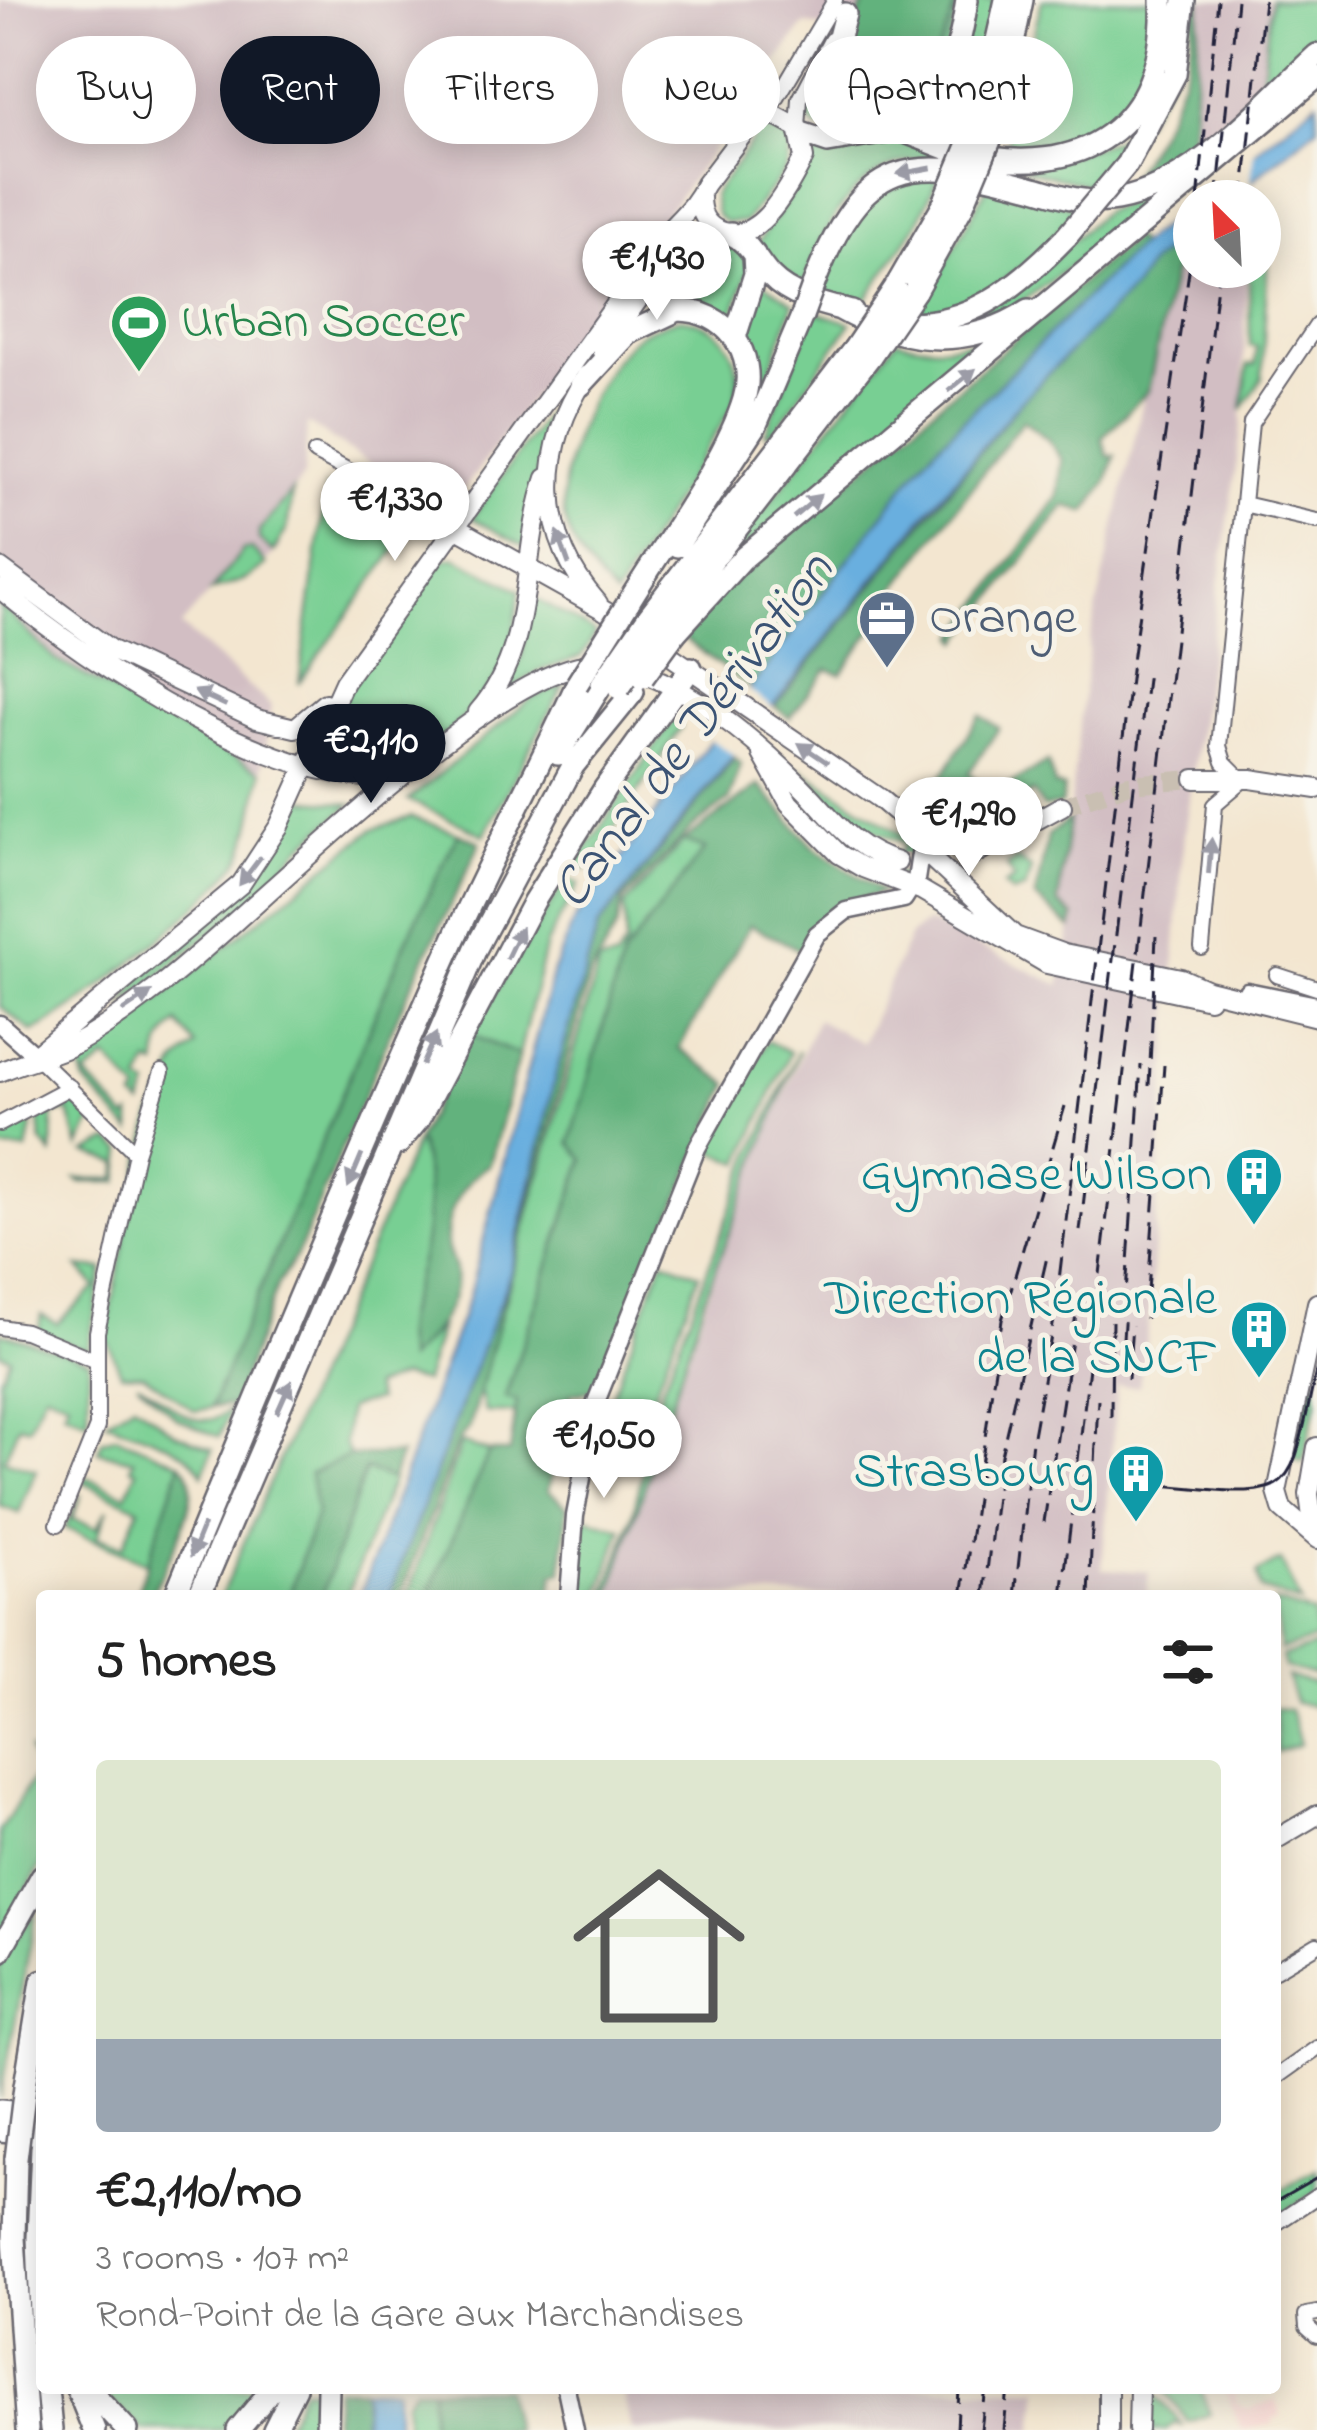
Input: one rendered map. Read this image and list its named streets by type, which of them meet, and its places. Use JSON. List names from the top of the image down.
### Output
{
  "water": ["Canal de Dérivation"],
  "places": {
    "sports": ["Urban Soccer"],
    "office": ["Orange"],
    "building": ["Gymnase Wilson", "Direction Régionale de la SNCF", "Strasbourg"]
  },
  "north": "top left",
  "page": {
    "chip": [
      "Buy",
      "Rent",
      "Filters",
      "New",
      "Apartment"
    ],
    "price": [
      "€1,430",
      "€1,330",
      "€2,110",
      "€1,290",
      "€1,050"
    ],
    "heading": "5 homes",
    "list": [
      {
        "name": "€2,110/mo",
        "note": "3 rooms · 107 m² · Rond-Point de la Gare aux Marchandises"
      }
    ]
  }
}
